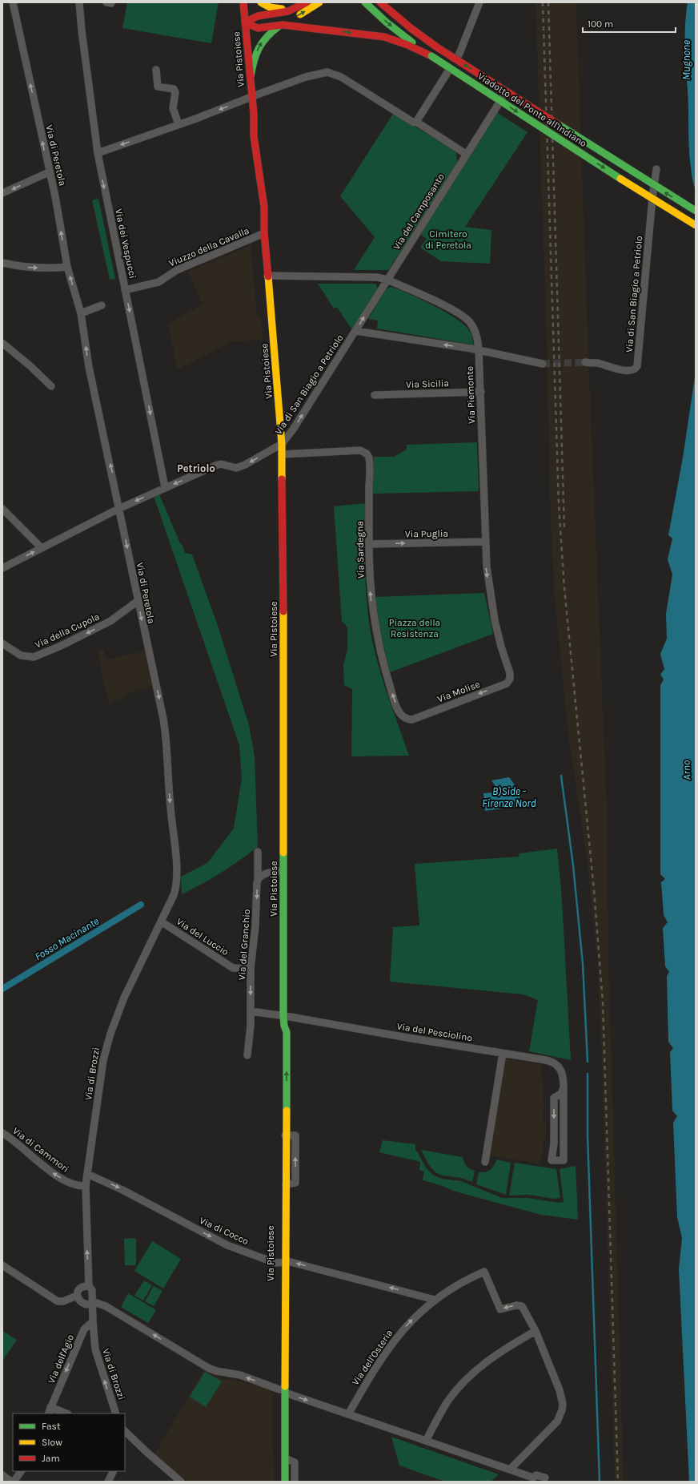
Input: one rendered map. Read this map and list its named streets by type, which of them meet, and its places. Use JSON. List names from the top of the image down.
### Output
{
  "streets": {
    "main road": ["Via Pistoiese", "Viadotto del Ponte all'Indiano"],
    "street": [
      "Via di Peretola",
      "Via del Camposanto",
      "Via dei Vespucci",
      "Viuzzo della Cavalla",
      "Via di San Biagio a Petriolo",
      "Via Sicilia",
      "Via Piemonte",
      "Via Puglia",
      "Via Sardegna",
      "Via della Cupola",
      "Via Molise",
      "Via del Luccio",
      "Via del Granchio",
      "Via del Pesciolino",
      "Via di Brozzi",
      "Via di Cammori",
      "Via di Cocco",
      "Via dell'Osteria",
      "Via dell'Agio"
    ]
  },
  "crossings": [
    ["Via Pistoiese", "Viuzzo della Cavalla"],
    ["Via Pistoiese", "Via di San Biagio a Petriolo"],
    ["Via Pistoiese", "Via Piemonte"],
    ["Via Pistoiese", "Via Sardegna"],
    ["Via Pistoiese", "Via del Pesciolino"],
    ["Via Pistoiese", "Via di Cocco"],
    ["Via di Peretola", "Via di San Biagio a Petriolo"],
    ["Via di Peretola", "Via della Cupola"],
    ["Via di Peretola", "Via di Brozzi"],
    ["Via del Camposanto", "Via di San Biagio a Petriolo"],
    ["Via del Camposanto", "Via Piemonte"],
    ["Via dei Vespucci", "Viuzzo della Cavalla"],
    ["Via dei Vespucci", "Via di San Biagio a Petriolo"],
    ["Via di San Biagio a Petriolo", "Via Piemonte"],
    ["Via Sicilia", "Via Piemonte"],
    ["Via Piemonte", "Via Puglia"],
    ["Via Piemonte", "Via Molise"],
    ["Via Puglia", "Via Sardegna"],
    ["Via Sardegna", "Via Molise"],
    ["Via del Luccio", "Via del Granchio"],
    ["Via del Luccio", "Via di Brozzi"],
    ["Via di Brozzi", "Via di Cammori"],
    ["Via di Brozzi", "Via di Cocco"],
    ["Via di Brozzi", "Via dell'Agio"],
    ["Via di Cocco", "Via dell'Osteria"]
  ],
  "one_way": [
    "Via dei Vespucci",
    "Via Puglia",
    "Via Sardegna",
    "Via della Cupola",
    "Via Molise",
    "Via del Granchio",
    "Via di Cammori",
    "Via dell'Agio"
  ],
  "districts": ["Petriolo"],
  "water": [
    "Mugnone",
    "Arno",
    "B)Side - Firenze Nord",
    "Fosso Macinante"
  ],
  "parks": ["Cimitero di Peretola", "Piazza della Resistenza"],
  "legend": ["Fast", "Slow", "Jam"],
  "scale_bar": "100 m"
}
